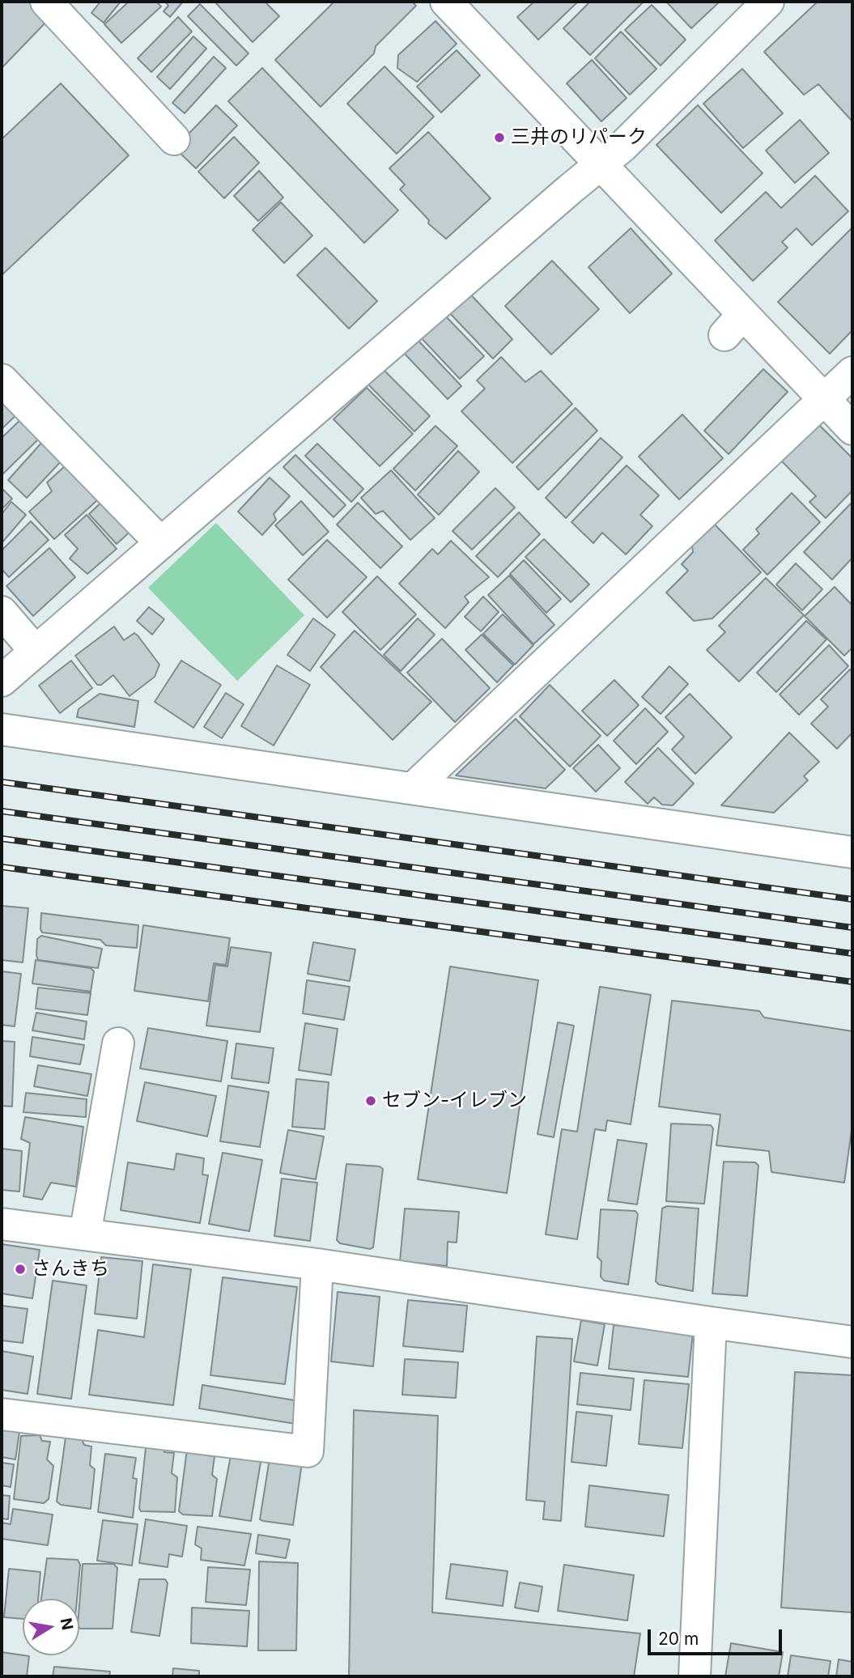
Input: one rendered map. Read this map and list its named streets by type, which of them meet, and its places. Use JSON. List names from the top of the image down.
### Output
{
  "places": ["三井のリパーク", "セブン-イレブン", "さんきち"],
  "scale_bar": "20 m",
  "north": "right"
}
